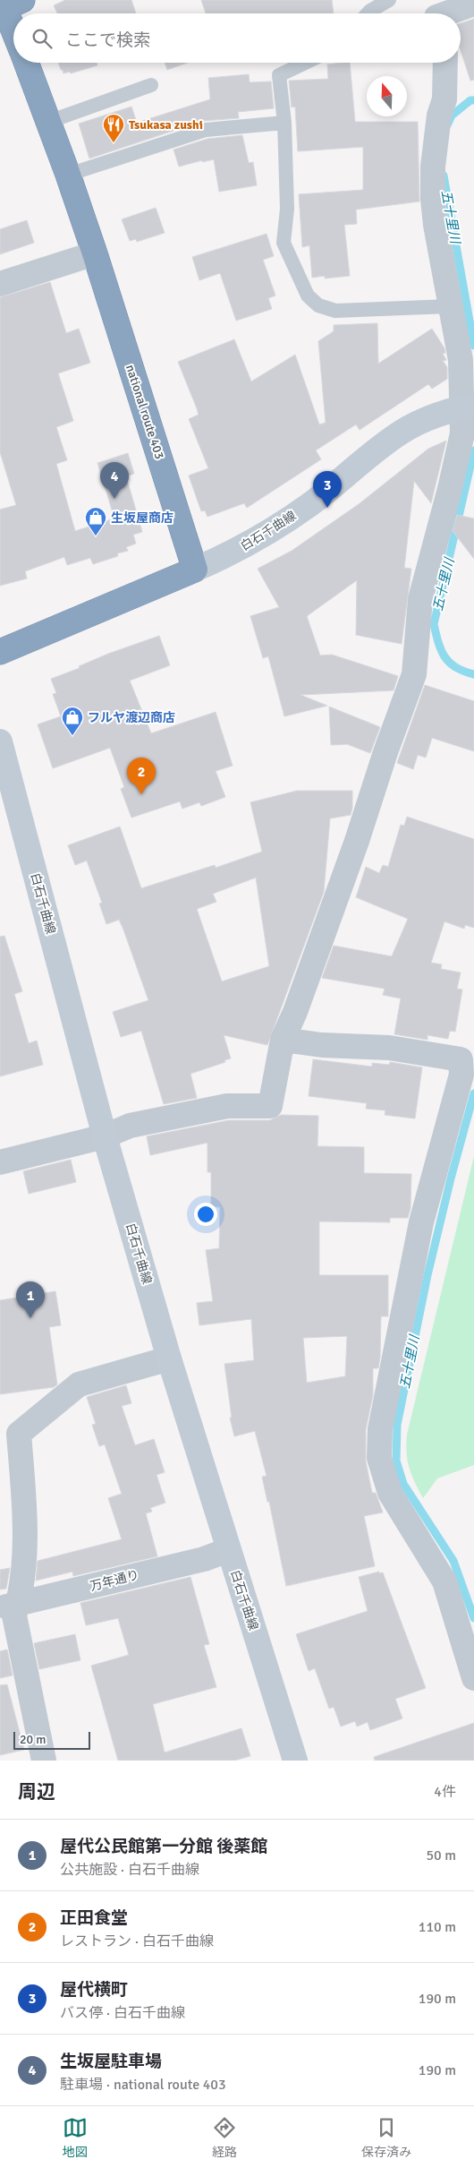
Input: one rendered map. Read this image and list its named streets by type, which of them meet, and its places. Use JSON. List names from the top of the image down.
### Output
{
  "streets": {
    "highway": ["national route 403"],
    "main road": ["白石千曲線"],
    "street": ["万年通り"]
  },
  "crossings": [
    ["national route 403", "白石千曲線"],
    ["白石千曲線", "万年通り"]
  ],
  "water": ["五十里川"],
  "places": {
    "restaurant": ["Tsukasa zushi"],
    "shop": ["生坂屋商店", "フルヤ渡辺商店"]
  },
  "scale_bar": "20 m",
  "north": "top",
  "page": {
    "search": "ここで検索",
    "pins": [
      "4",
      "3",
      "2",
      "1"
    ],
    "scale": "20 m",
    "heading": ["周辺", "4件"],
    "list": [
      {
        "mark": "1",
        "name": "屋代公民館第一分館 後薬館",
        "note": "公共施設 · 白石千曲線",
        "value": "50 m"
      },
      {
        "mark": "2",
        "name": "正田食堂",
        "note": "レストラン · 白石千曲線",
        "value": "110 m"
      },
      {
        "mark": "3",
        "name": "屋代横町",
        "note": "バス停 · 白石千曲線",
        "value": "190 m"
      },
      {
        "mark": "4",
        "name": "生坂屋駐車場",
        "note": "駐車場 · national route 403",
        "value": "190 m"
      }
    ],
    "nav": ["地図", "経路", "保存済み"]
  }
}
